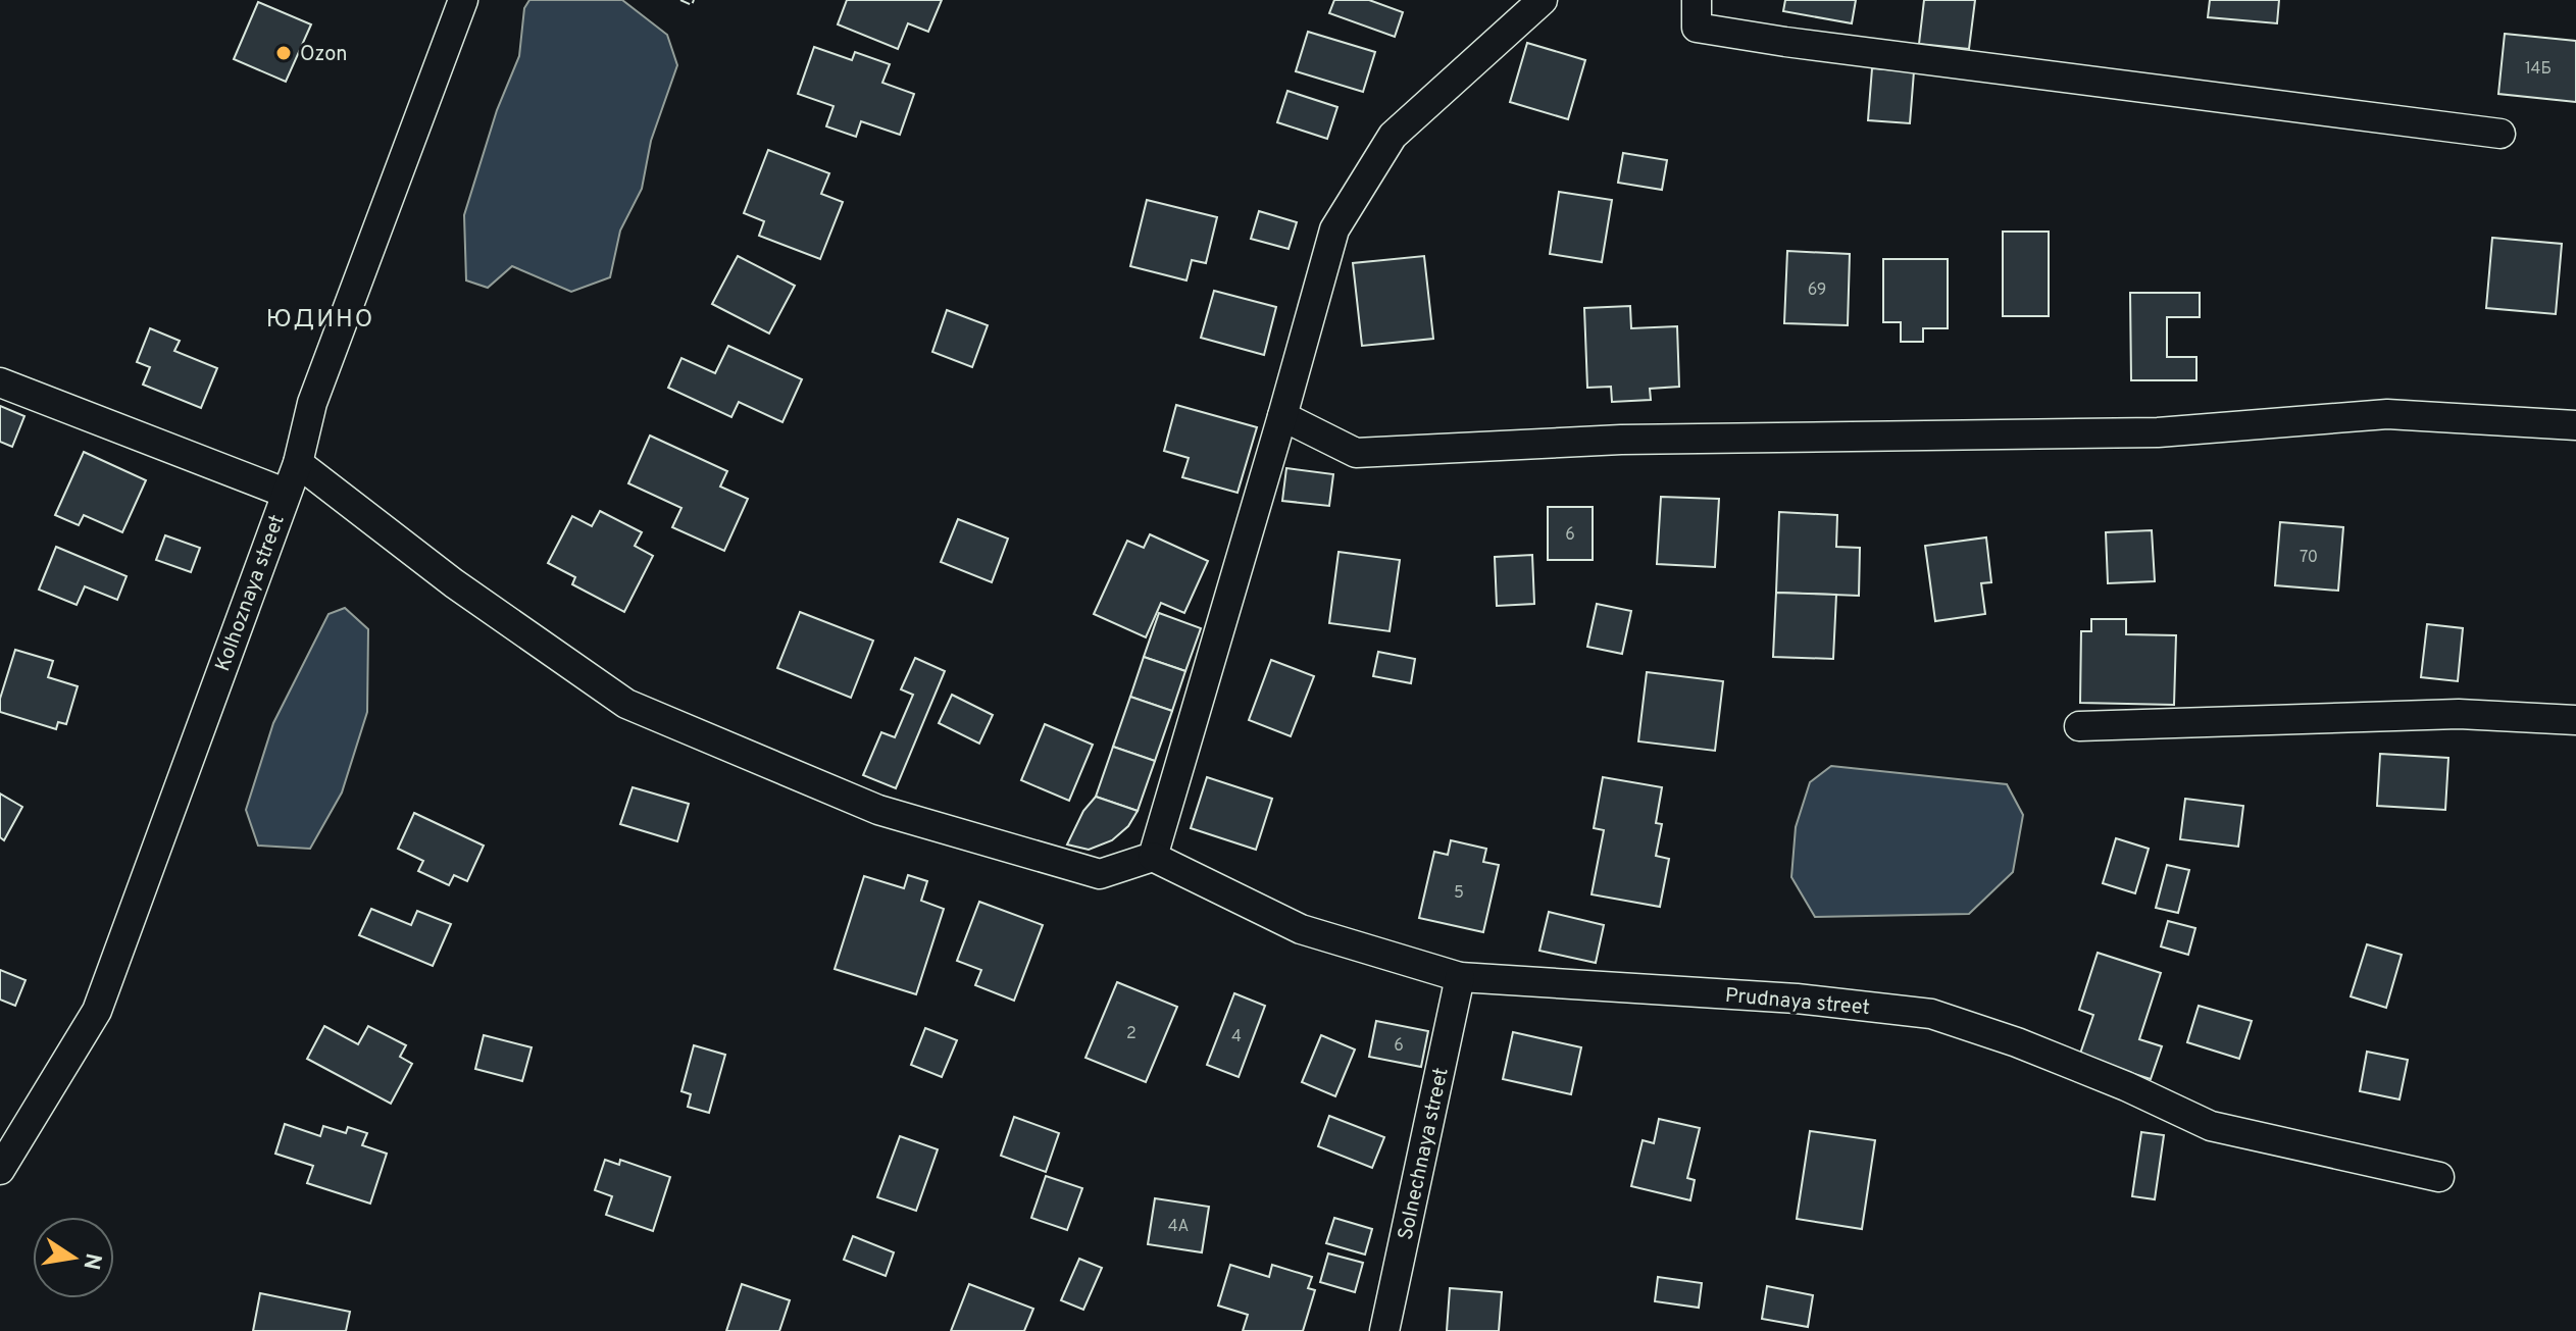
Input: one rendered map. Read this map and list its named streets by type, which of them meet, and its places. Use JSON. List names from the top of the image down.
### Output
{
  "streets": {
    "street": ["Kolhoznaya street", "Prudnaya street", "Solnechnaya street"]
  },
  "crossings": [
    ["Prudnaya street", "Solnechnaya street"]
  ],
  "districts": ["ЮДИНО"],
  "places": ["Ozon"],
  "house_numbers": [
    "14Б",
    "69",
    "6",
    "70",
    "5",
    "2",
    "4",
    "6",
    "4А"
  ],
  "north": "right"
}
